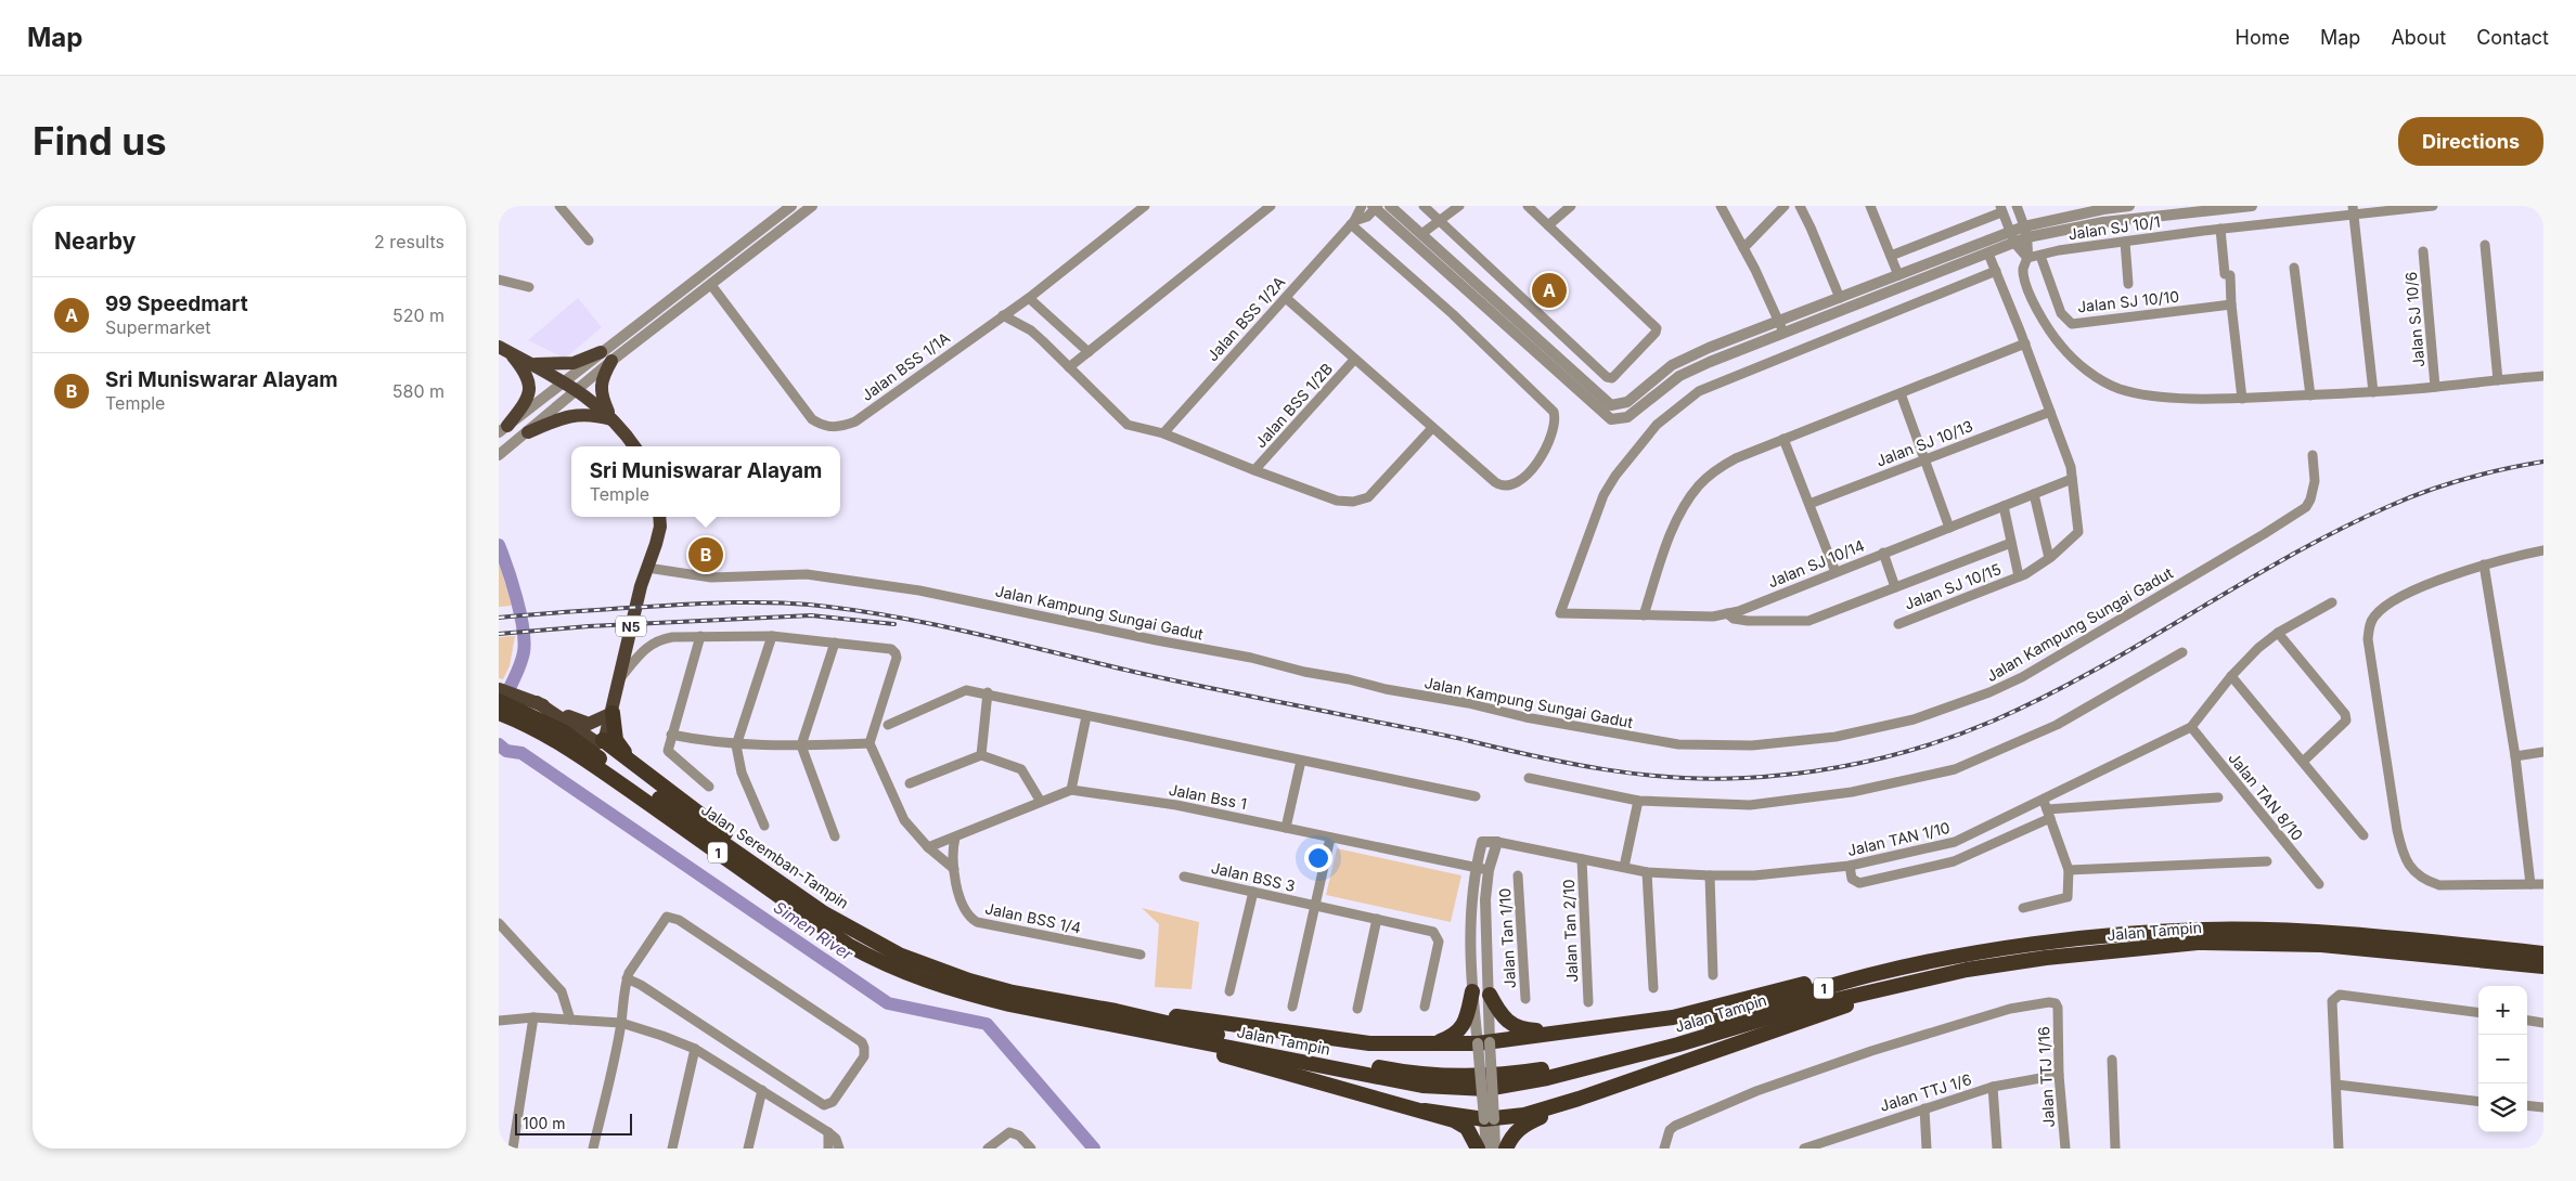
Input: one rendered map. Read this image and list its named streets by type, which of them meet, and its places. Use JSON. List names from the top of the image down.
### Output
{
  "streets": {
    "highway": ["1", "Jalan Seremban-Tampin", "Jalan Tampin"],
    "main road": ["N5"],
    "street": [
      "Jalan SJ 10/1",
      "Jalan SJ 10/10",
      "Jalan BSS 1/2A",
      "Jalan SJ 10/6",
      "Jalan BSS 1/1A",
      "Jalan BSS 1/2B",
      "Jalan SJ 10/13",
      "Jalan SJ 10/14",
      "Jalan SJ 10/15",
      "Jalan Kampung Sungai Gadut",
      "Jalan Bss 1",
      "Jalan TAN 8/10",
      "Jalan TAN 1/10",
      "Jalan BSS 3",
      "Jalan BSS 1/4",
      "Jalan Tan 2/10",
      "Jalan Tan 1/10",
      "Jalan TTJ 1/16",
      "Jalan TTJ 1/6"
    ]
  },
  "crossings": [
    ["Jalan SJ 10/1", "Jalan SJ 10/10"],
    ["Jalan SJ 10/14", "Jalan SJ 10/15"],
    ["Jalan Kampung Sungai Gadut", "N5"],
    ["Jalan TAN 8/10", "Jalan TAN 1/10"],
    ["Jalan TAN 1/10", "Jalan Tan 2/10"],
    ["1", "Jalan Seremban-Tampin"],
    ["Jalan Seremban-Tampin", "Jalan Tampin"],
    ["Jalan TTJ 1/16", "Jalan TTJ 1/6"]
  ],
  "water": ["Simen River"],
  "scale_bar": "100 m",
  "page": {
    "header": "Map",
    "nav": [
      "Home",
      "Map",
      "About",
      "Contact"
    ],
    "buttons": "Directions",
    "title": "Find us",
    "heading": ["Nearby", "2 results"],
    "pins": ["A", "B"],
    "list": [
      {
        "mark": "A",
        "name": "99 Speedmart",
        "note": "Supermarket",
        "value": "520 m"
      },
      {
        "mark": "B",
        "name": "Sri Muniswarar Alayam",
        "note": "Temple",
        "value": "580 m"
      }
    ],
    "popup": ["Sri Muniswarar Alayam", "Temple"],
    "map_buttons": ["+", "−"],
    "scale": "100 m"
  }
}
